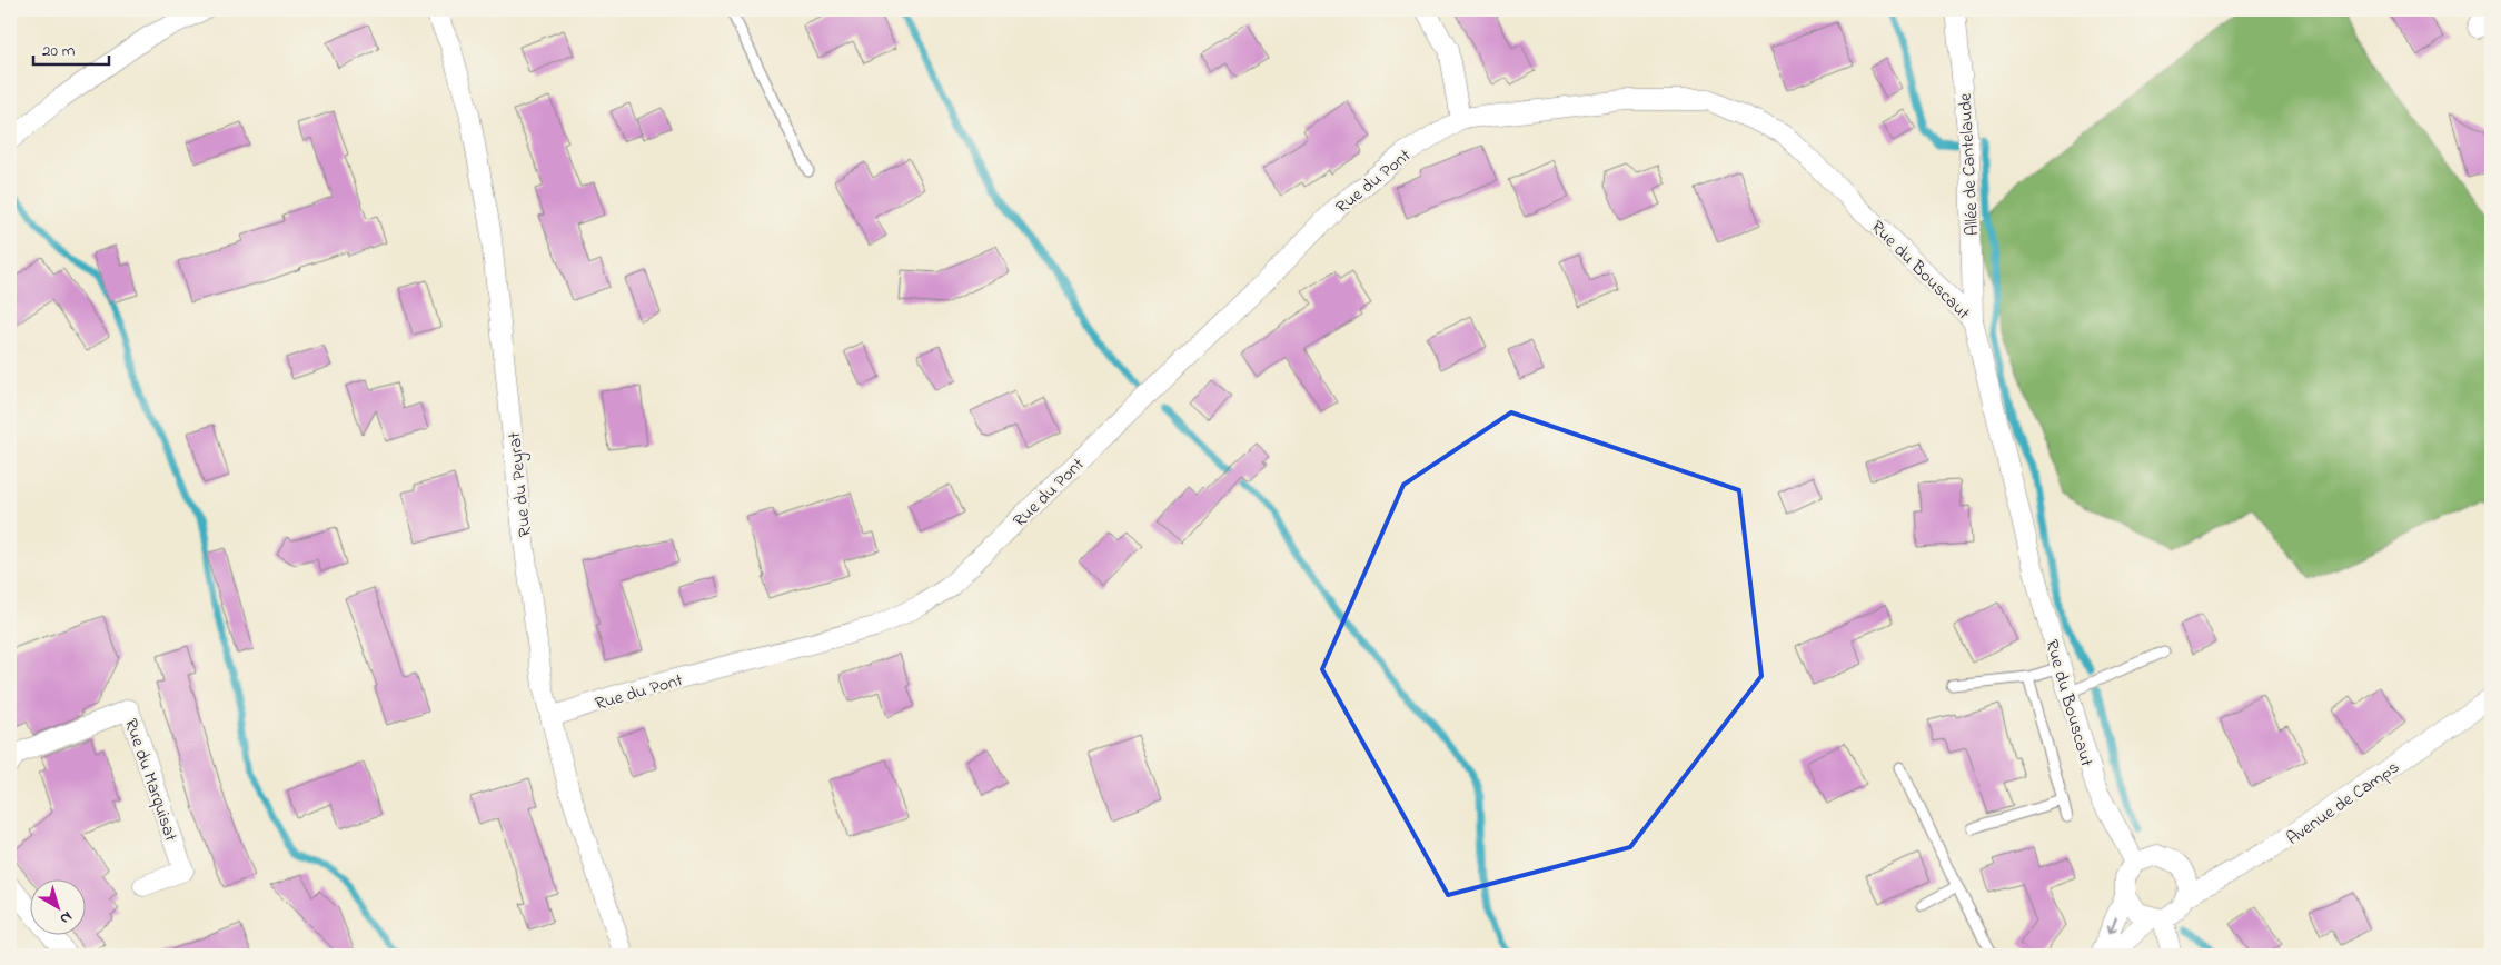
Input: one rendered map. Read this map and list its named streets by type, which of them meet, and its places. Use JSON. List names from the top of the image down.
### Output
{
  "streets": {
    "street": [
      "Allée de Cantelaude",
      "Rue du Pont",
      "Rue du Bouscaut",
      "Rue du Peyrat",
      "Rue du Marquisat",
      "Avenue de Camps"
    ]
  },
  "crossings": [
    ["Allée de Cantelaude", "Rue du Bouscaut"],
    ["Rue du Pont", "Rue du Bouscaut"],
    ["Rue du Pont", "Rue du Peyrat"],
    ["Rue du Bouscaut", "Avenue de Camps"]
  ],
  "scale_bar": "20 m",
  "north": "bottom right"
}
